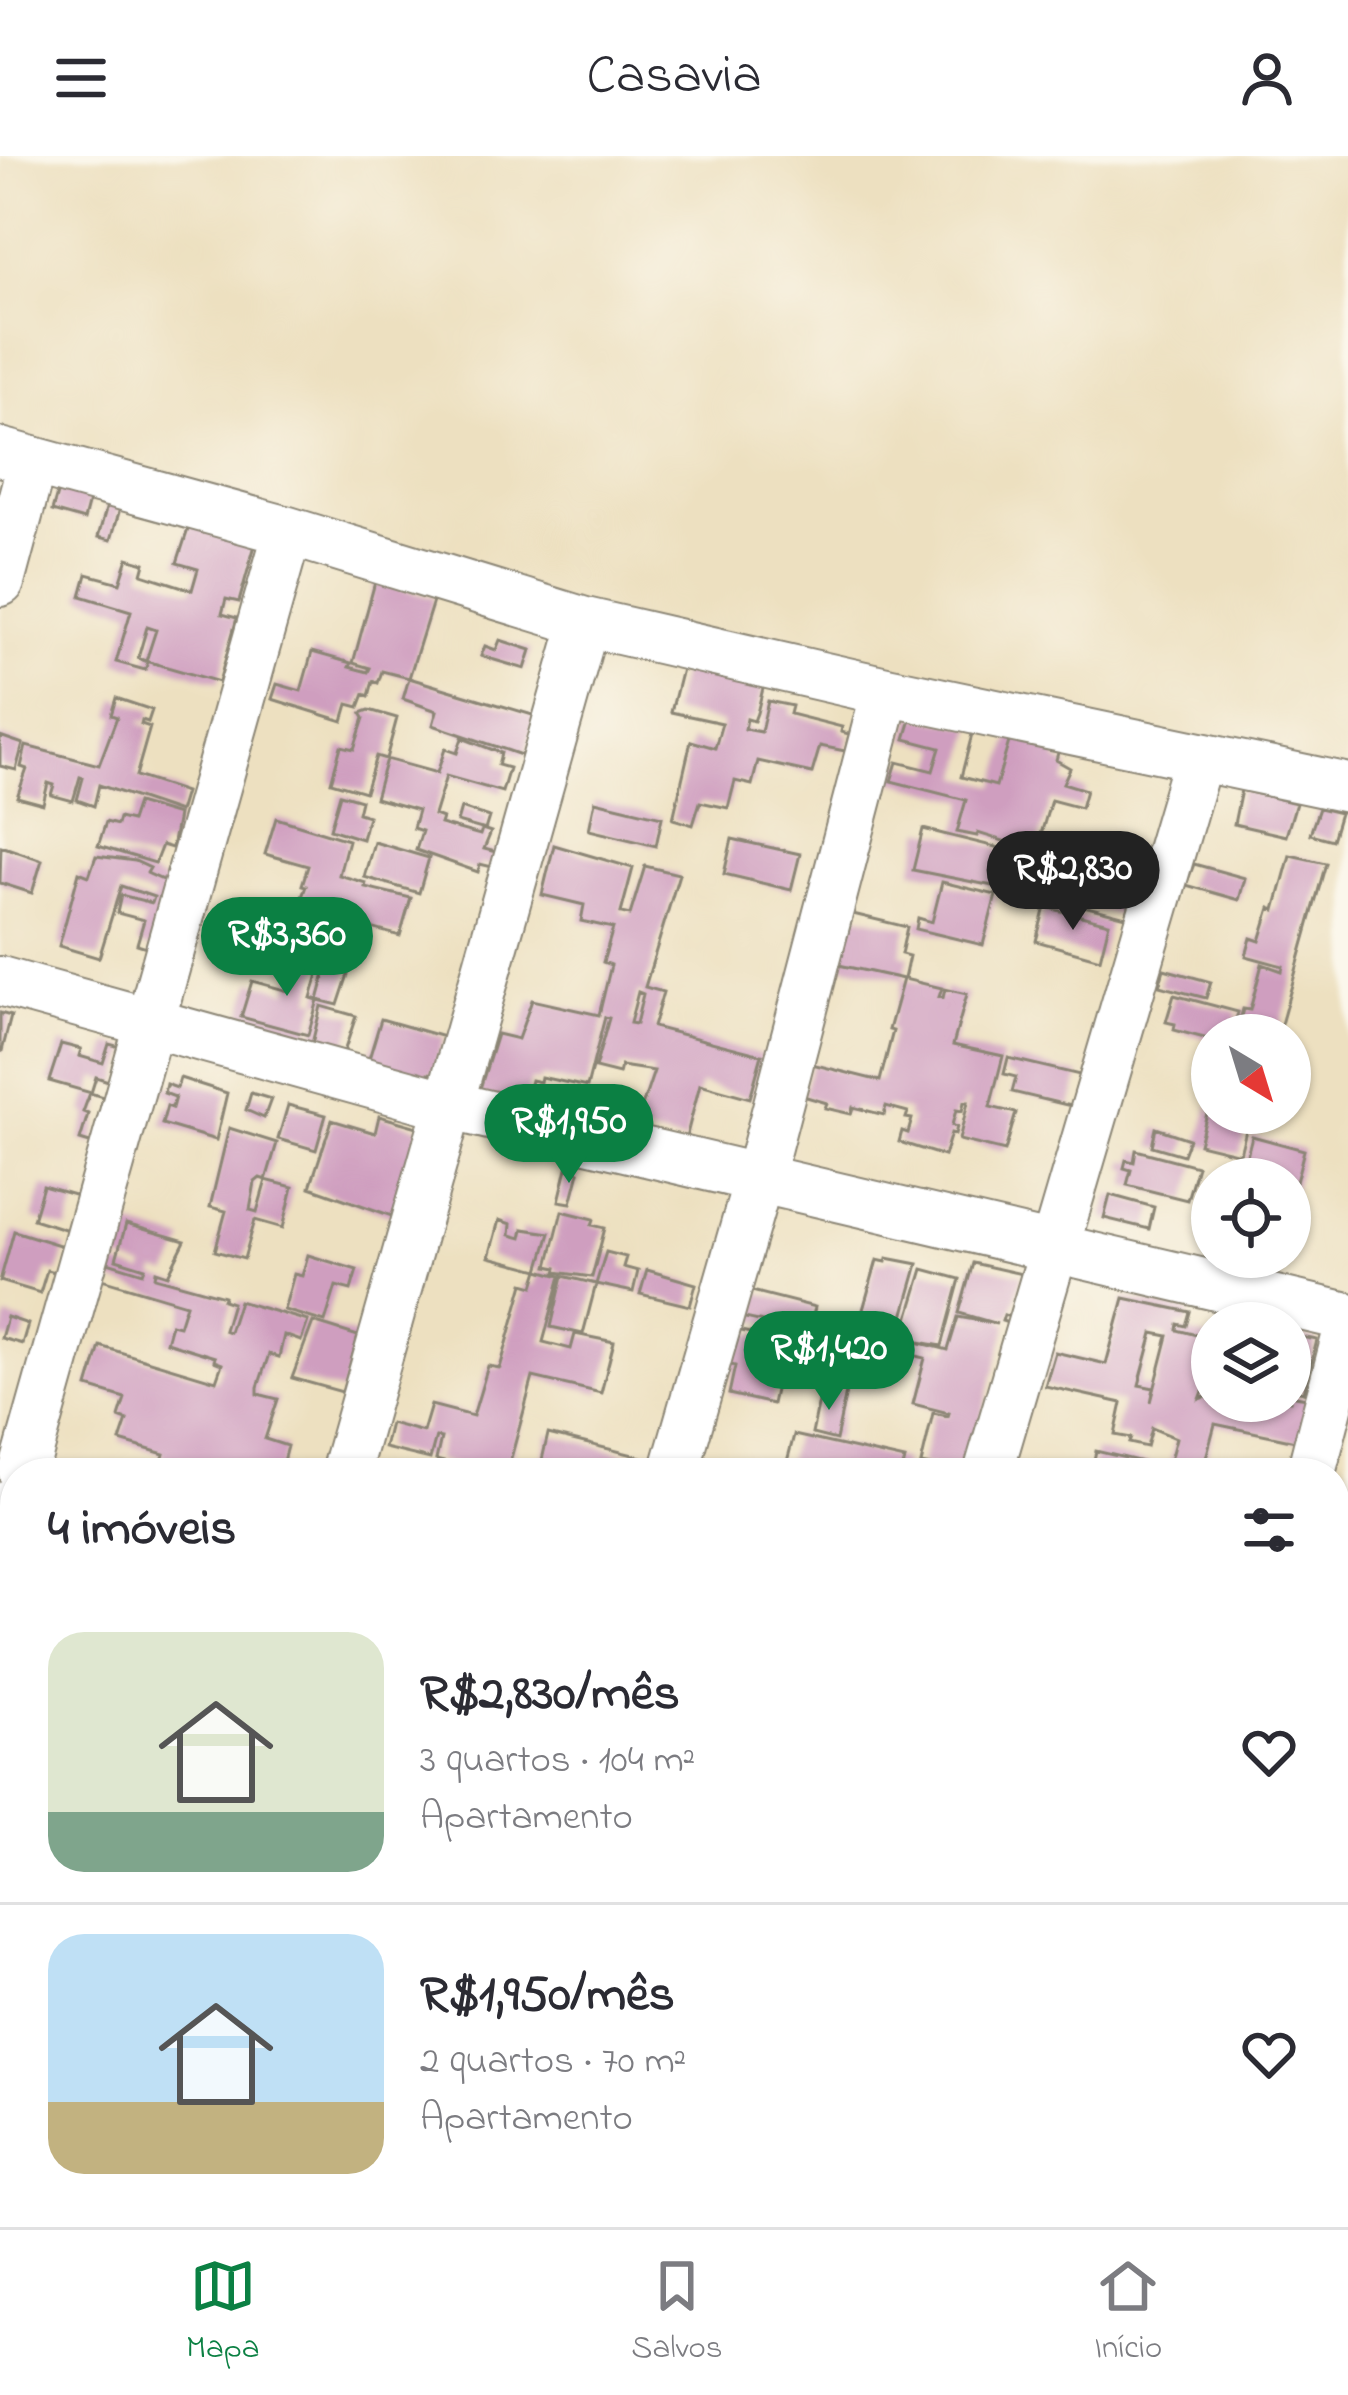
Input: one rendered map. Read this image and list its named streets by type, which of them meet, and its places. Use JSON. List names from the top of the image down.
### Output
{
  "north": "bottom right",
  "page": {
    "header": "Casavia",
    "price": [
      "R$2,830",
      "R$3,360",
      "R$1,950",
      "R$1,420"
    ],
    "heading": "4 imóveis",
    "list": [
      {
        "name": "R$2,830/mês",
        "note": "3 quartos · 104 m² · Apartamento"
      },
      {
        "name": "R$1,950/mês",
        "note": "2 quartos · 70 m² · Apartamento"
      }
    ],
    "tabs": ["Mapa", "Salvos", "Início"]
  }
}
